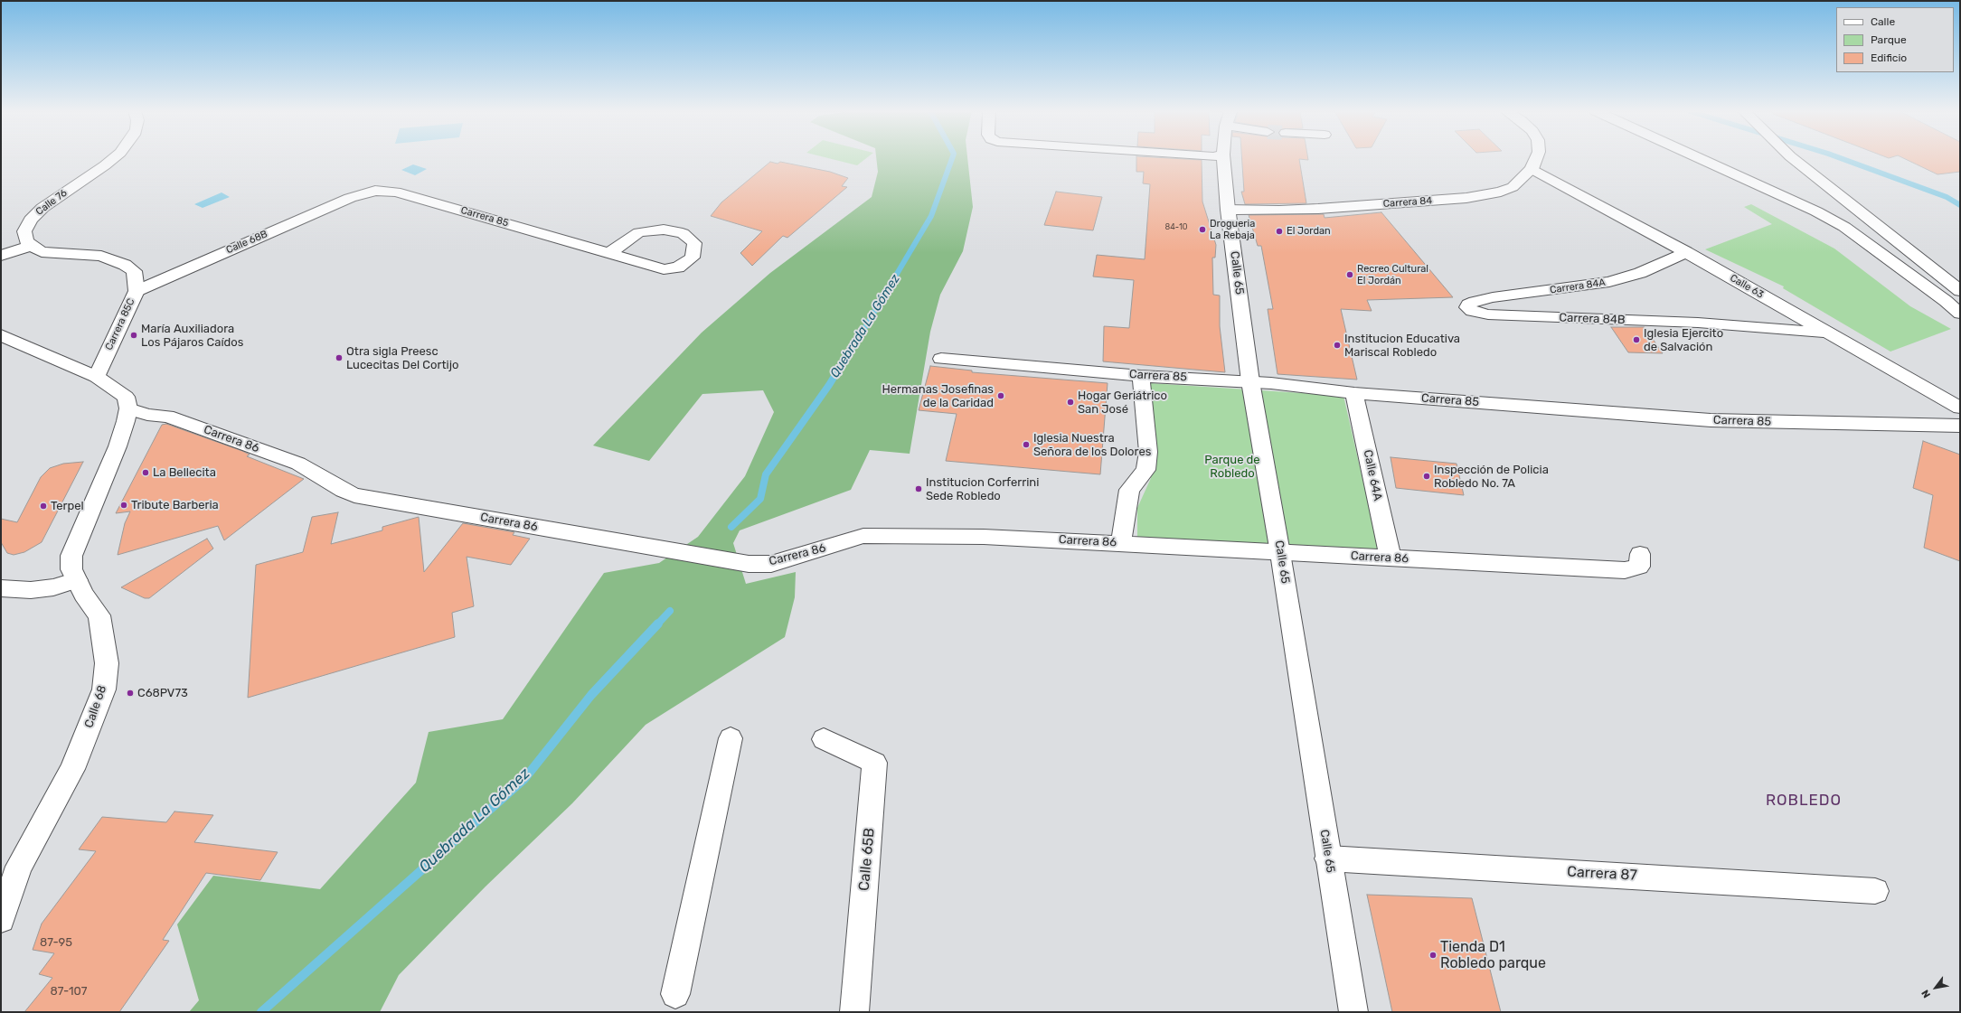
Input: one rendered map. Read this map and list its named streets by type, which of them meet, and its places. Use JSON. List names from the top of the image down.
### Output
{
  "streets": {
    "main road": [
      "Calle 76",
      "Carrera 84",
      "Carrera 85",
      "Calle 68B",
      "Calle 65",
      "Carrera 84A",
      "Calle 63",
      "Carrera 84B",
      "Carrera 85C",
      "Carrera 86",
      "Calle 64A",
      "Calle 68",
      "Calle 65B",
      "Carrera 87"
    ]
  },
  "crossings": [
    ["Calle 76", "Carrera 85C"],
    ["Carrera 84", "Calle 65"],
    ["Carrera 84", "Calle 63"],
    ["Carrera 85", "Calle 68B"],
    ["Carrera 85", "Calle 65"],
    ["Carrera 85", "Calle 64A"],
    ["Calle 68B", "Carrera 85C"],
    ["Calle 65", "Carrera 86"],
    ["Calle 65", "Carrera 87"],
    ["Carrera 84A", "Calle 63"],
    ["Carrera 84A", "Carrera 84B"],
    ["Calle 63", "Carrera 84B"],
    ["Carrera 86", "Calle 64A"],
    ["Carrera 86", "Calle 68"]
  ],
  "districts": ["ROBLEDO"],
  "water": ["Quebrada La Gómez"],
  "parks": ["Parque de Robledo"],
  "places": [
    "Drogueria La Rebaja",
    "El Jordan",
    "Recreo Cultural El Jordán",
    "María Auxiliadora Los Pájaros Caídos",
    "Iglesia Ejercito de Salvación",
    "Institucion Educativa Mariscal Robledo",
    "Otra sigla Preesc Lucecitas Del Cortijo",
    "Hermanas Josefinas de la Caridad",
    "Hogar Geriátrico San José",
    "Iglesia Nuestra Señora de los Dolores",
    "La Bellecita",
    "Inspección de Policia Robledo No. 7A",
    "Institucion Corferrini Sede Robledo",
    "Tribute Barberia",
    "Terpel",
    "C68PV73",
    "Tienda D1 Robledo parque"
  ],
  "house_numbers": ["84-10", "87-95", "87-107"],
  "legend": ["Calle", "Parque", "Edificio"],
  "north": "bottom left"
}
